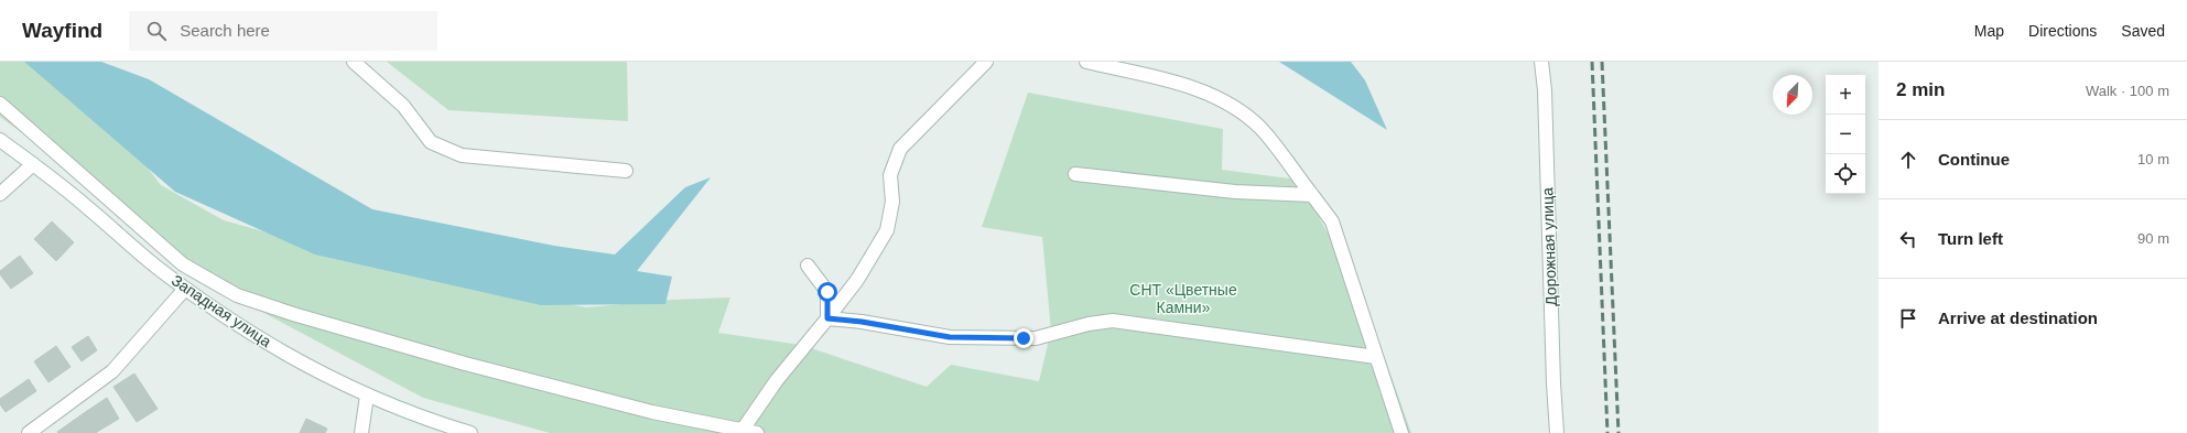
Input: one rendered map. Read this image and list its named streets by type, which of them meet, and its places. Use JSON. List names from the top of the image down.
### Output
{
  "streets": {
    "street": ["Дорожная улица", "Западная улица"]
  },
  "parks": ["СНТ «Цветные Камни»"],
  "north": "bottom left",
  "page": {
    "header": "Wayfind",
    "search": "Search here",
    "nav": ["Map", "Directions", "Saved"],
    "heading": ["2 min", "Walk · 100 m"],
    "map_buttons": ["+", "−"],
    "list": [
      ["Continue", "10 m"],
      ["Turn left", "90 m"],
      "Arrive at destination"
    ]
  }
}
